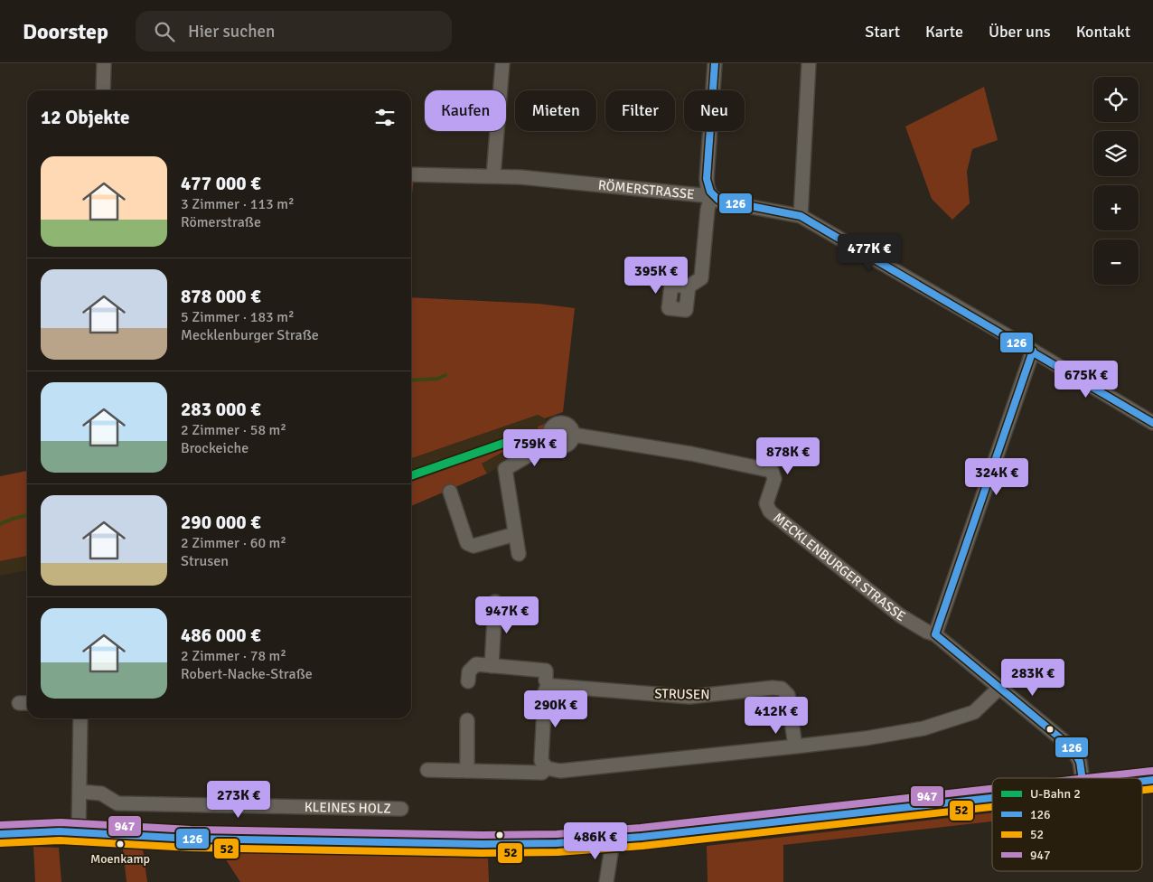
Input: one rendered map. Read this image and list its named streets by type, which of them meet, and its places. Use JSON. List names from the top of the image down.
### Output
{
  "streets": {
    "street": [
      "RÖMERSTRASSE",
      "MECKLENBURGER STRASSE",
      "STRUSEN",
      "KLEINES HOLZ"
    ]
  },
  "places": ["Moenkamp"],
  "lines": [
    "transit line 126",
    "metro line 2",
    "transit line 947",
    "transit line 52"
  ],
  "legend": [
    "U-Bahn 2",
    "126",
    "52",
    "947"
  ],
  "page": {
    "header": "Doorstep",
    "search": "Hier suchen",
    "nav": [
      "Start",
      "Karte",
      "Über uns",
      "Kontakt"
    ],
    "map_buttons": ["+", "−"],
    "chip": [
      "Kaufen",
      "Mieten",
      "Filter",
      "Neu"
    ],
    "heading": "12 Objekte",
    "list": [
      {
        "name": "477 000 €",
        "note": "3 Zimmer · 113 m² · Römerstraße"
      },
      {
        "name": "878 000 €",
        "note": "5 Zimmer · 183 m² · Mecklenburger Straße"
      },
      {
        "name": "283 000 €",
        "note": "2 Zimmer · 58 m² · Brockeiche"
      },
      {
        "name": "290 000 €",
        "note": "2 Zimmer · 60 m² · Strusen"
      },
      {
        "name": "486 000 €",
        "note": "2 Zimmer · 78 m² · Robert-Nacke-Straße"
      }
    ],
    "price": [
      "477K €",
      "395K €",
      "675K €",
      "759K €",
      "878K €",
      "324K €",
      "947K €",
      "283K €",
      "290K €",
      "412K €",
      "273K €",
      "486K €"
    ]
  }
}
